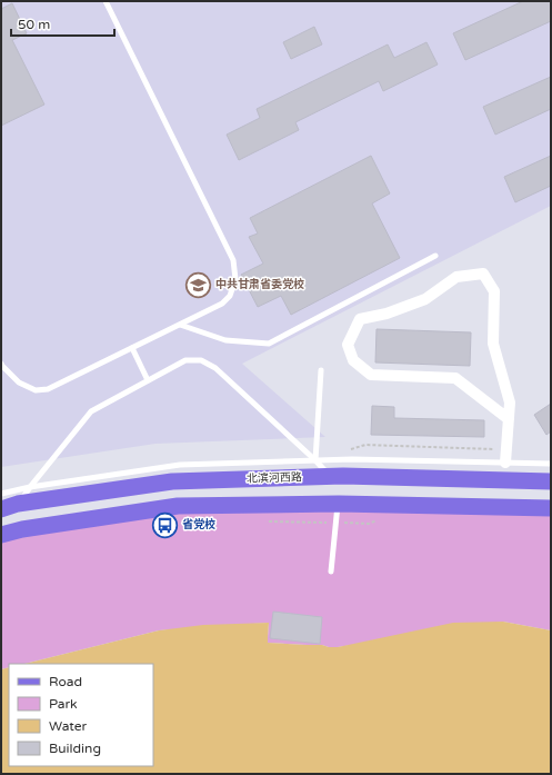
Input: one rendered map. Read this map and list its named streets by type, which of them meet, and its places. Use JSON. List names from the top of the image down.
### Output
{
  "streets": {
    "main road": ["北滨河西路"]
  },
  "places": {
    "school or university": ["中共甘肃省委党校"],
    "bus stop": ["省党校"]
  },
  "legend": [
    "Road",
    "Park",
    "Water",
    "Building"
  ],
  "scale_bar": "50 m"
}
